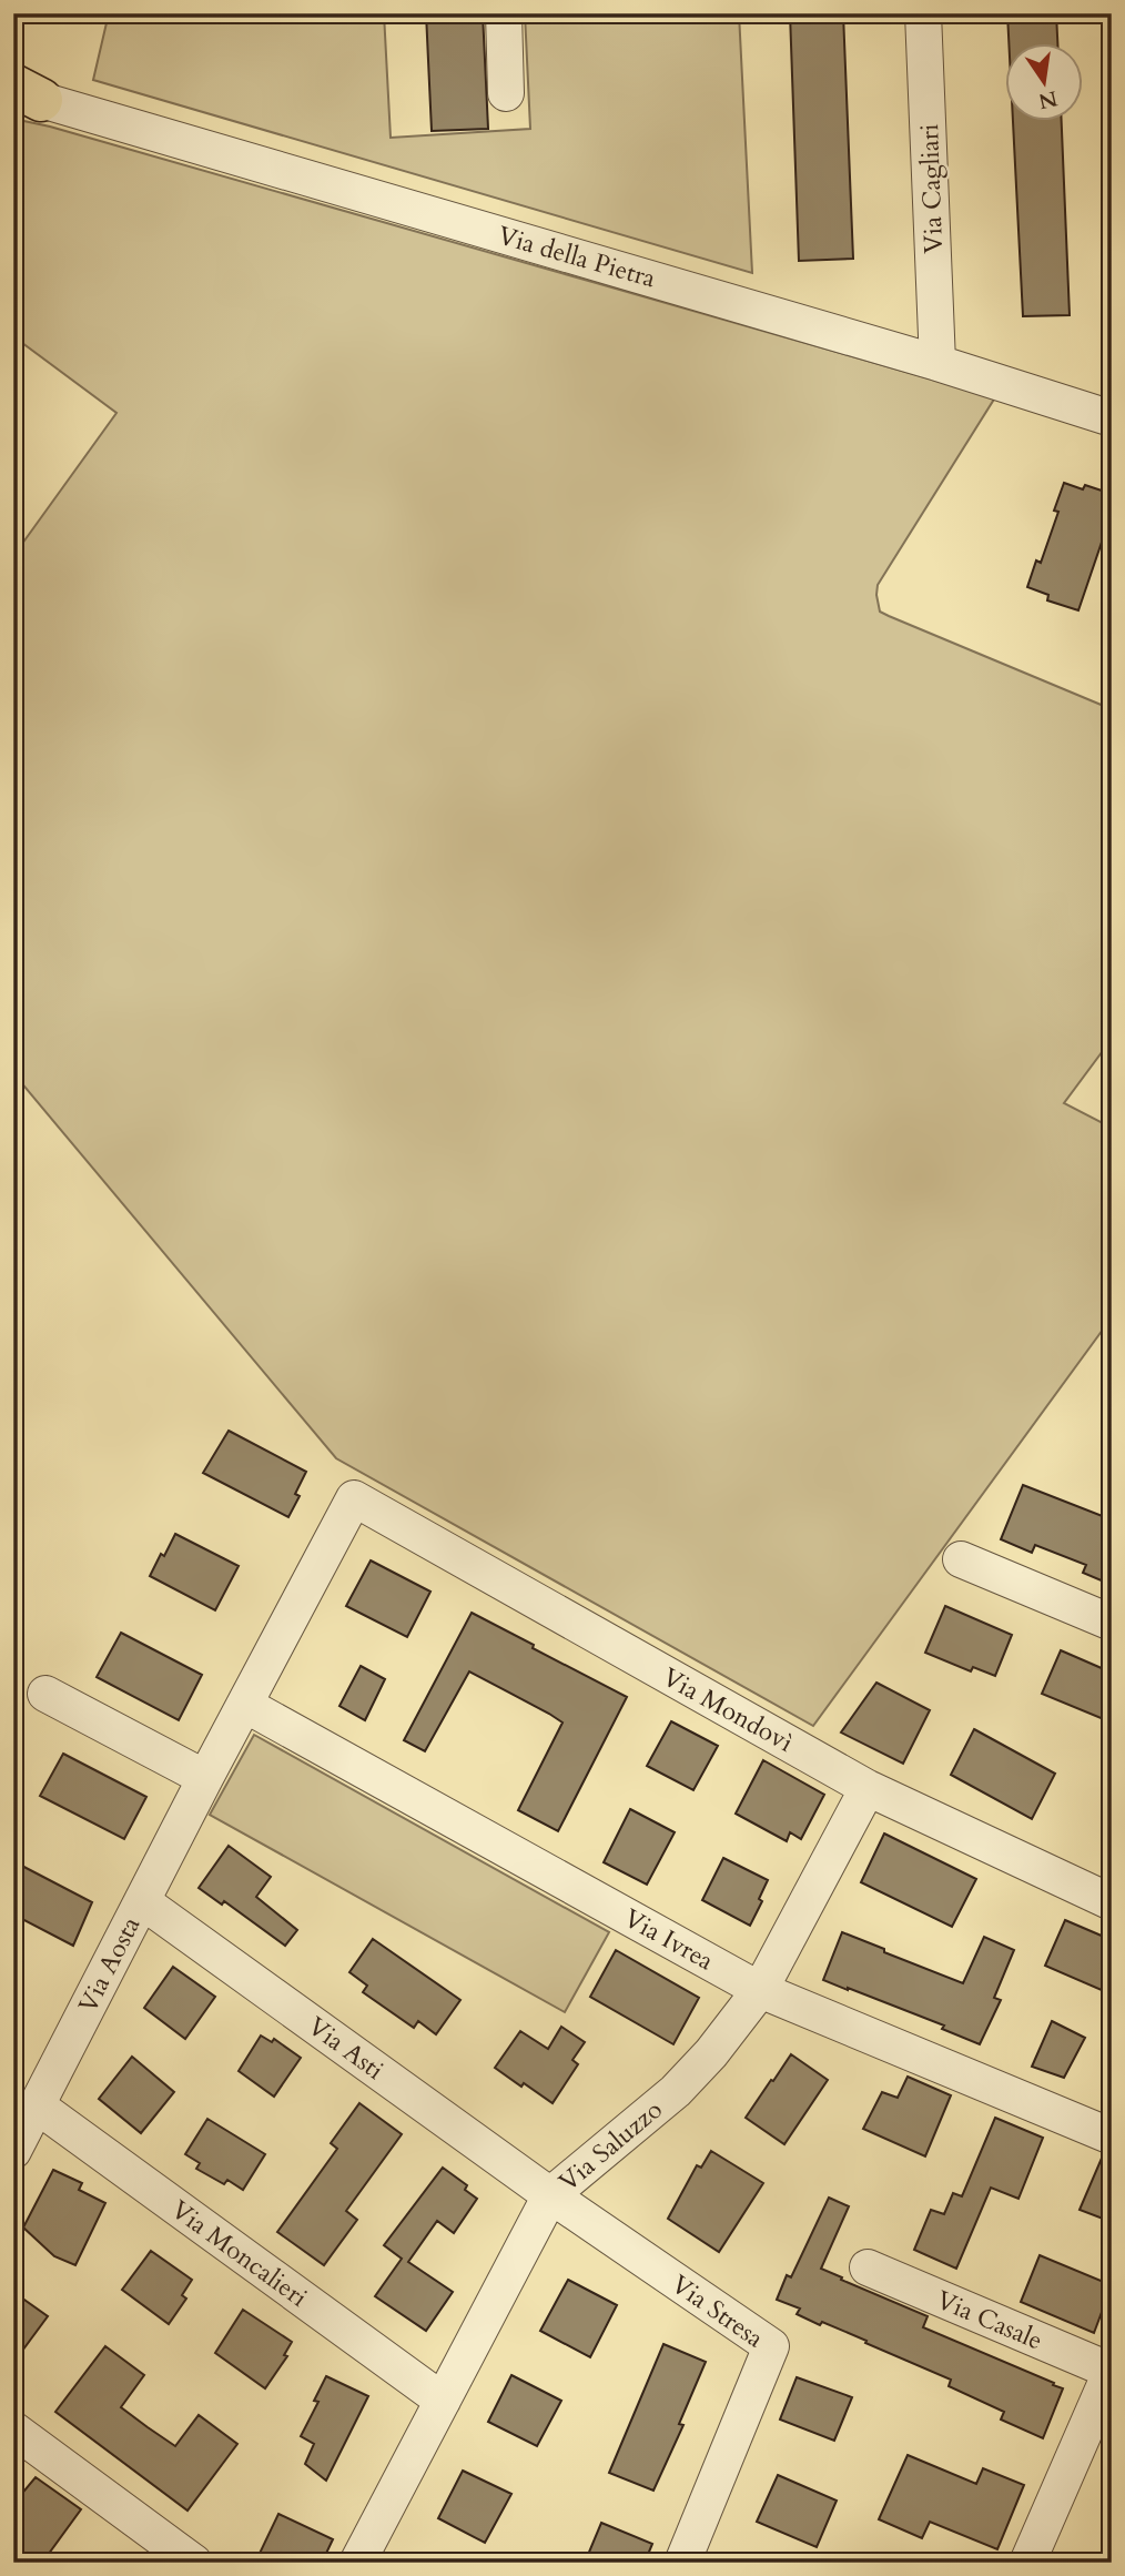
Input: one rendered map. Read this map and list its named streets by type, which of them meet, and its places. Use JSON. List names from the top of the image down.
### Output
{
  "streets": {
    "street": [
      "Via Cagliari",
      "Via della Pietra",
      "Via Mondovì",
      "Via Ivrea",
      "Via Aosta",
      "Via Asti",
      "Via Saluzzo",
      "Via Moncalieri",
      "Via Stresa",
      "Via Casale"
    ]
  },
  "crossings": [
    ["Via Cagliari", "Via della Pietra"],
    ["Via Mondovì", "Via Aosta"],
    ["Via Mondovì", "Via Saluzzo"],
    ["Via Ivrea", "Via Aosta"],
    ["Via Ivrea", "Via Saluzzo"],
    ["Via Aosta", "Via Asti"],
    ["Via Aosta", "Via Moncalieri"],
    ["Via Asti", "Via Saluzzo"],
    ["Via Asti", "Via Stresa"],
    ["Via Saluzzo", "Via Moncalieri"],
    ["Via Saluzzo", "Via Stresa"]
  ],
  "north": "bottom"
}
